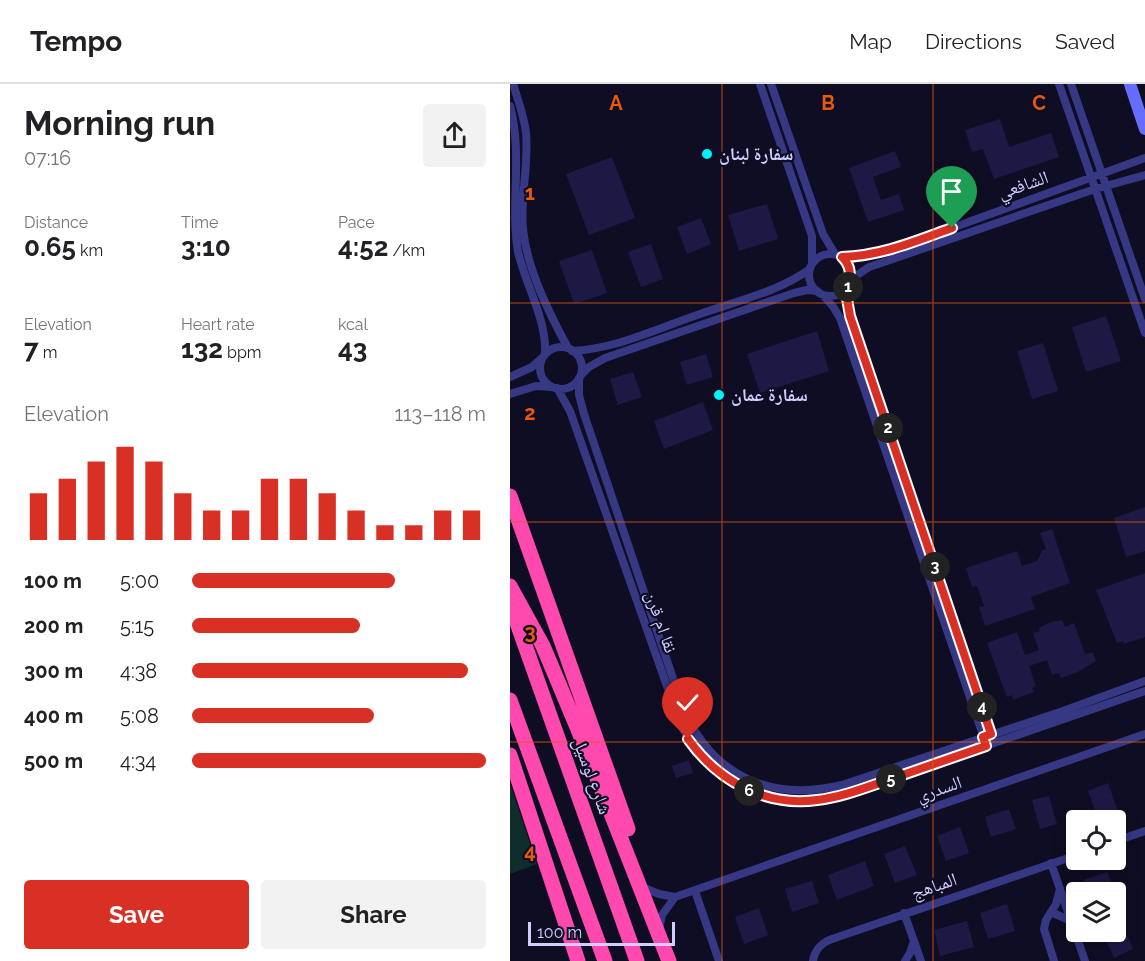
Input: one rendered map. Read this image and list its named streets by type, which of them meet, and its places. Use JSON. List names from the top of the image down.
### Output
{
  "streets": {
    "highway": ["شارع لوسيل"],
    "street": [
      "الشافعي",
      "نقا ام قرن",
      "السدري",
      "المباهج"
    ]
  },
  "places": ["سفارة لبنان", "سفارة عمان"],
  "scale_bar": "100 m",
  "page": {
    "header": "Tempo",
    "nav": ["Map", "Directions", "Saved"],
    "heading": ["Morning run", "07:16"],
    "stats": [
      ["Distance", "0.65 km"],
      ["Time", "3:10"],
      ["Pace", "4:52 /km"],
      ["Elevation", "7 m"],
      ["Heart rate", "132 bpm"],
      ["kcal", "43"]
    ],
    "pins": [
      "1",
      "2",
      "3",
      "4",
      "5",
      "6"
    ],
    "chart": ["Elevation", "113–118 m"],
    "list": [
      {
        "name": "100 m",
        "note": "5:00"
      },
      {
        "name": "200 m",
        "note": "5:15"
      },
      {
        "name": "300 m",
        "note": "4:38"
      },
      {
        "name": "400 m",
        "note": "5:08"
      },
      {
        "name": "500 m",
        "note": "4:34"
      }
    ],
    "buttons": ["Save", "Share"],
    "scale": "100 m"
  },
  "grid": {
    "columns": ["A", "B", "C"],
    "rows": [
      "1",
      "2",
      "3",
      "4"
    ]
  }
}
